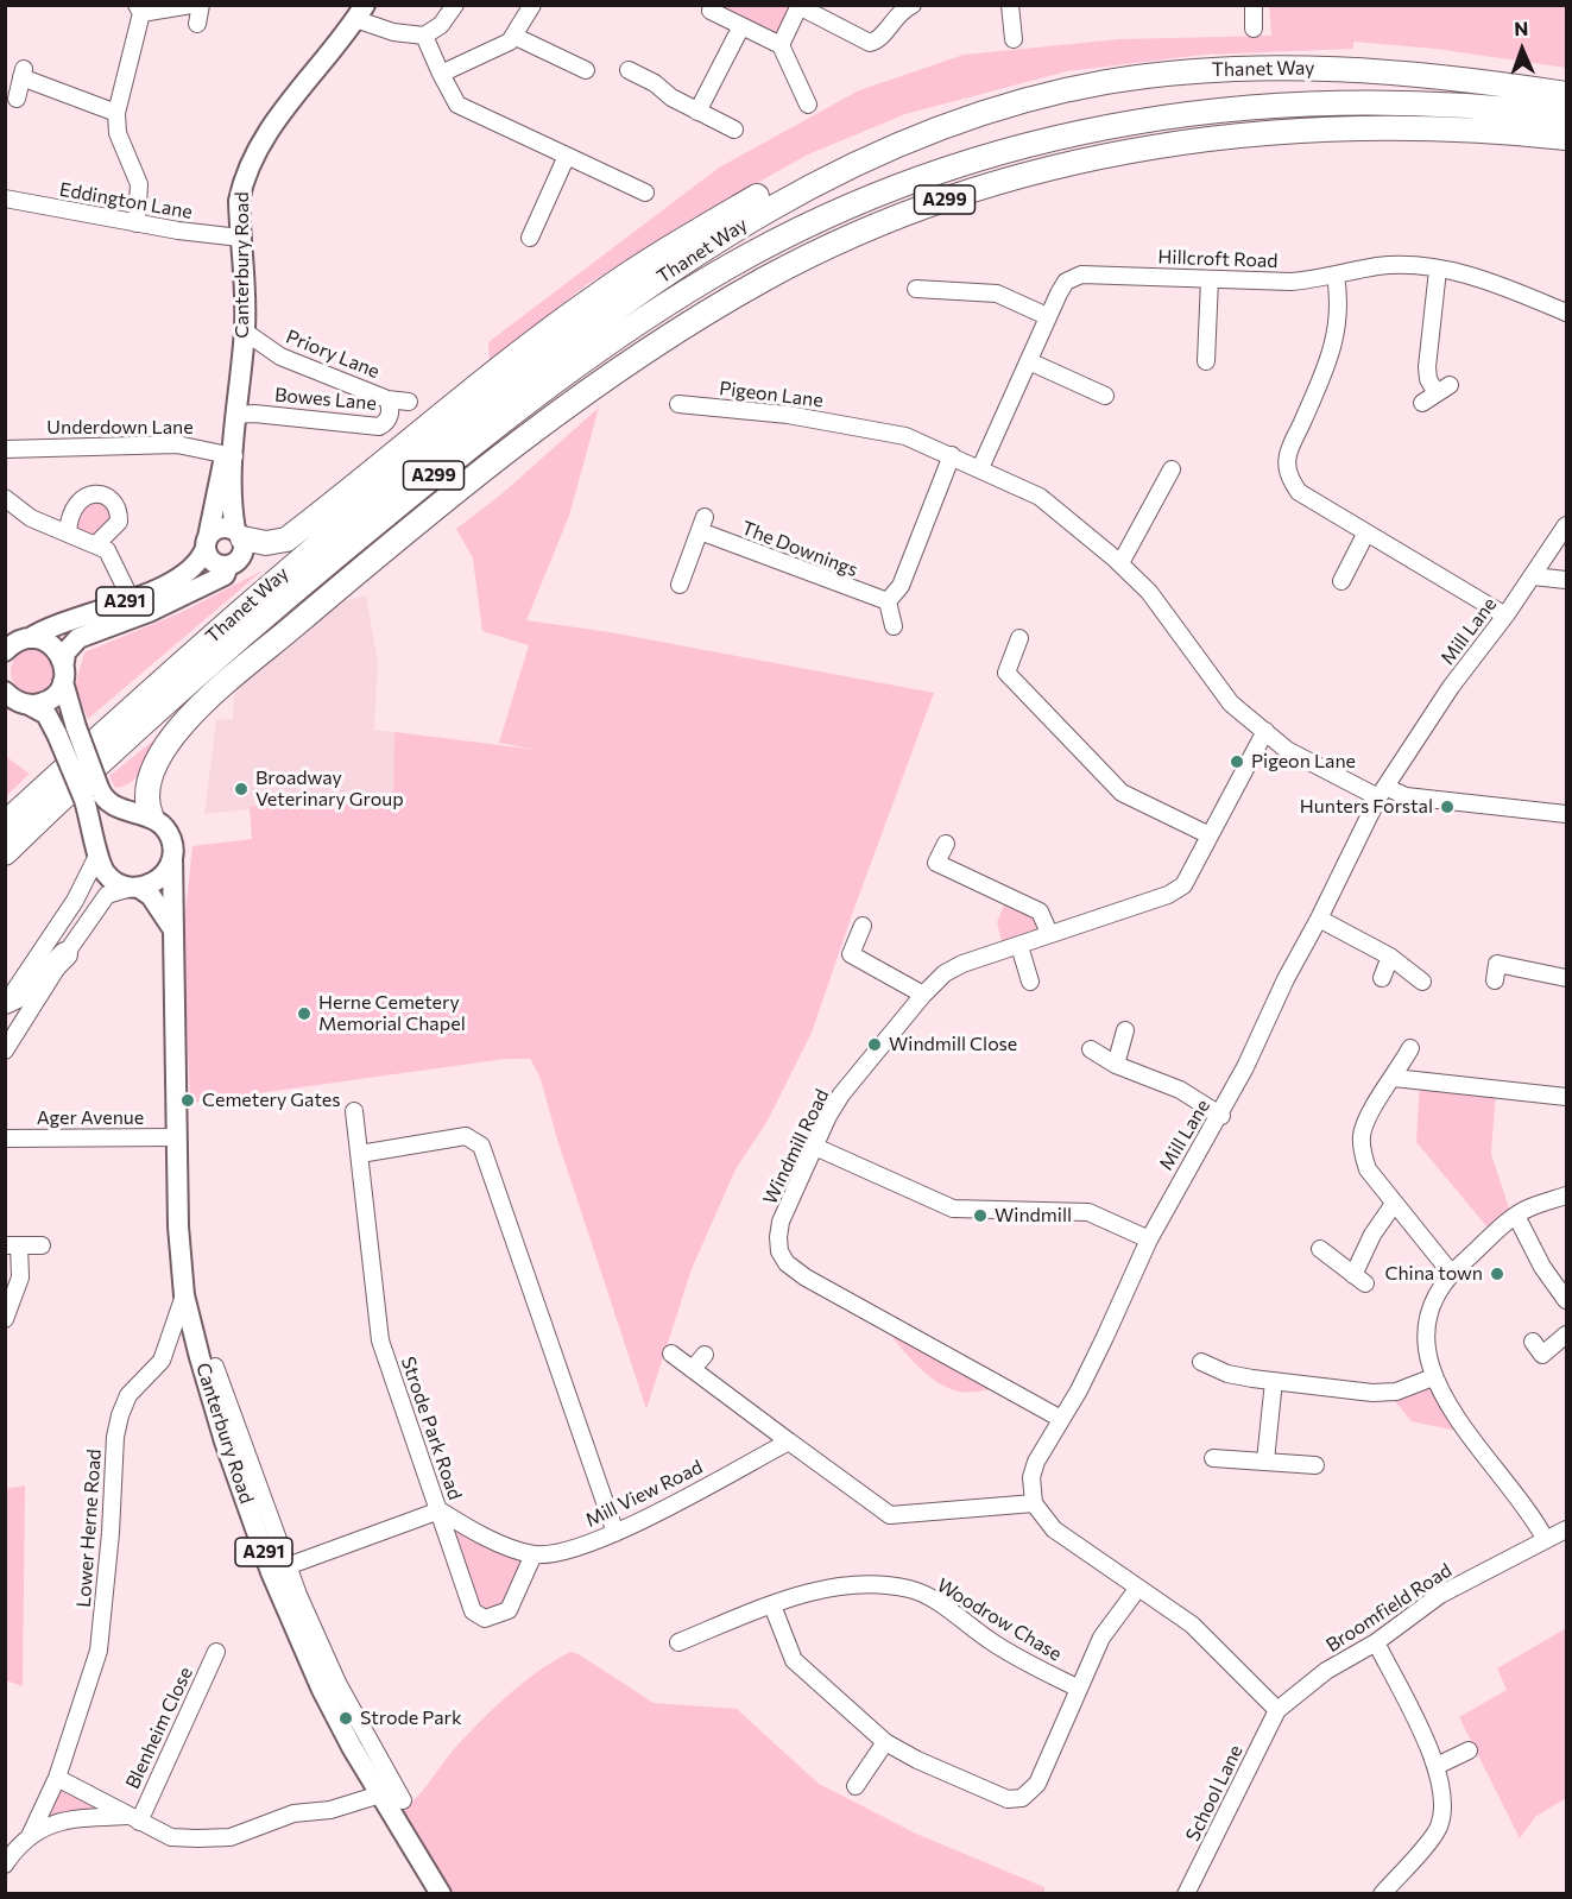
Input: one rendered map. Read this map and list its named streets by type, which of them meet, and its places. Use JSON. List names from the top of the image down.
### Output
{
  "streets": {
    "highway": ["Thanet Way", "A299"],
    "main road": ["Canterbury Road", "A291"],
    "street": [
      "Eddington Lane",
      "Hillcroft Road",
      "Priory Lane",
      "Pigeon Lane",
      "Bowes Lane",
      "Underdown Lane",
      "The Downings",
      "Mill Lane",
      "Ager Avenue",
      "Windmill Road",
      "Strode Park Road",
      "Mill View Road",
      "Lower Herne Road",
      "Broomfield Road",
      "Woodrow Chase",
      "Blenheim Close",
      "School Lane"
    ]
  },
  "crossings": [
    ["Thanet Way", "A299"],
    ["Thanet Way", "Canterbury Road"],
    ["Thanet Way", "A291"],
    ["A299", "Canterbury Road"],
    ["A299", "A291"],
    ["Eddington Lane", "Canterbury Road"],
    ["Hillcroft Road", "Pigeon Lane"],
    ["Canterbury Road", "Priory Lane"],
    ["Canterbury Road", "Bowes Lane"],
    ["Canterbury Road", "Underdown Lane"],
    ["Canterbury Road", "A291"],
    ["Canterbury Road", "Ager Avenue"],
    ["Canterbury Road", "Lower Herne Road"],
    ["Priory Lane", "Bowes Lane"],
    ["Pigeon Lane", "Mill Lane"],
    ["Pigeon Lane", "Windmill Road"],
    ["Mill Lane", "Windmill Road"],
    ["Strode Park Road", "Mill View Road"],
    ["Lower Herne Road", "Blenheim Close"],
    ["Broomfield Road", "School Lane"]
  ],
  "places": [
    "Pigeon Lane",
    "Broadway Veterinary Group",
    "Hunters Forstal",
    "Herne Cemetery Memorial Chapel",
    "Windmill Close",
    "Cemetery Gates",
    "Windmill",
    "China town",
    "Strode Park"
  ],
  "north": "top"
}
